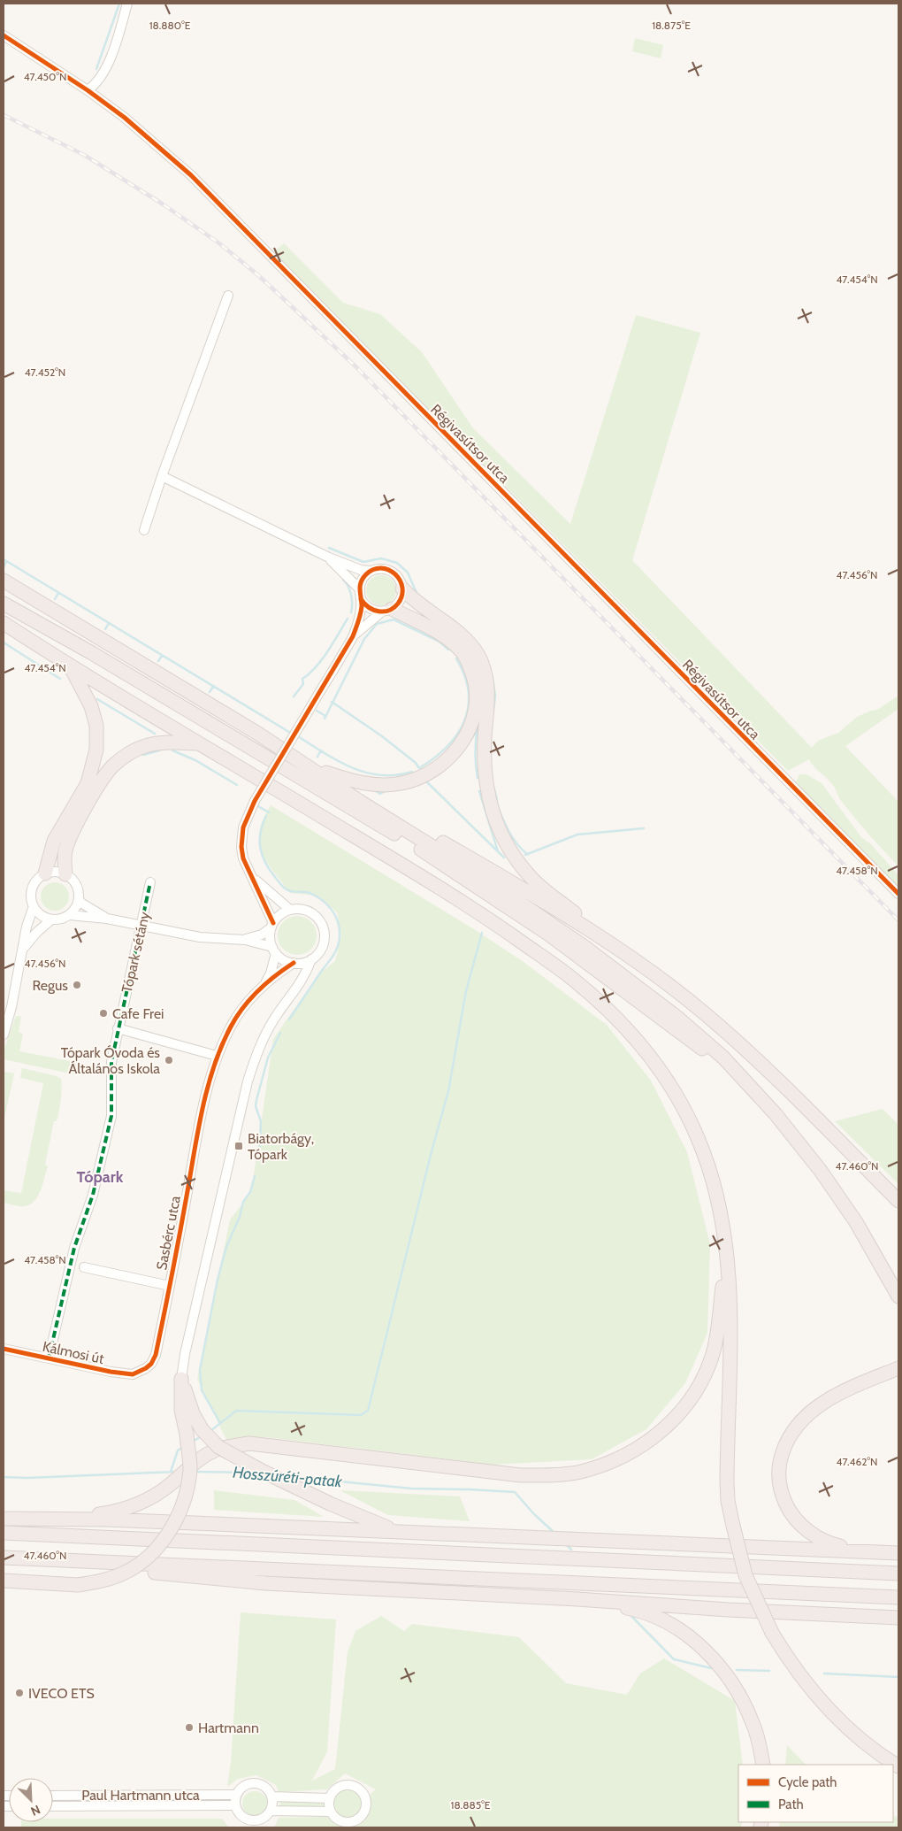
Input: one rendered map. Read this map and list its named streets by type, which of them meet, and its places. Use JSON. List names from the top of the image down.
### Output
{
  "streets": {
    "street": [
      "Régivasútsor utca",
      "Tópark sétány",
      "Sasbérc utca",
      "Kálmosi út",
      "Paul Hartmann utca"
    ]
  },
  "crossings": [
    ["Tópark sétány", "Kálmosi út"],
    ["Sasbérc utca", "Kálmosi út"]
  ],
  "districts": ["Tópark"],
  "water": ["Hosszúréti-patak"],
  "places": {
    "other": [
      "Regus",
      "Cafe Frei",
      "Tópark Óvoda és Általános Iskola",
      "IVECO ETS",
      "Hartmann"
    ],
    "transit": ["Biatorbágy, Tópark"]
  },
  "legend": ["Cycle path", "Path"],
  "north": "bottom right",
  "coordinates": [
    "18.880°E",
    "18.875°E",
    "47.450°N",
    "47.454°N",
    "47.452°N",
    "47.456°N",
    "47.458°N",
    "47.460°N",
    "47.462°N",
    "18.885°E"
  ]
}
